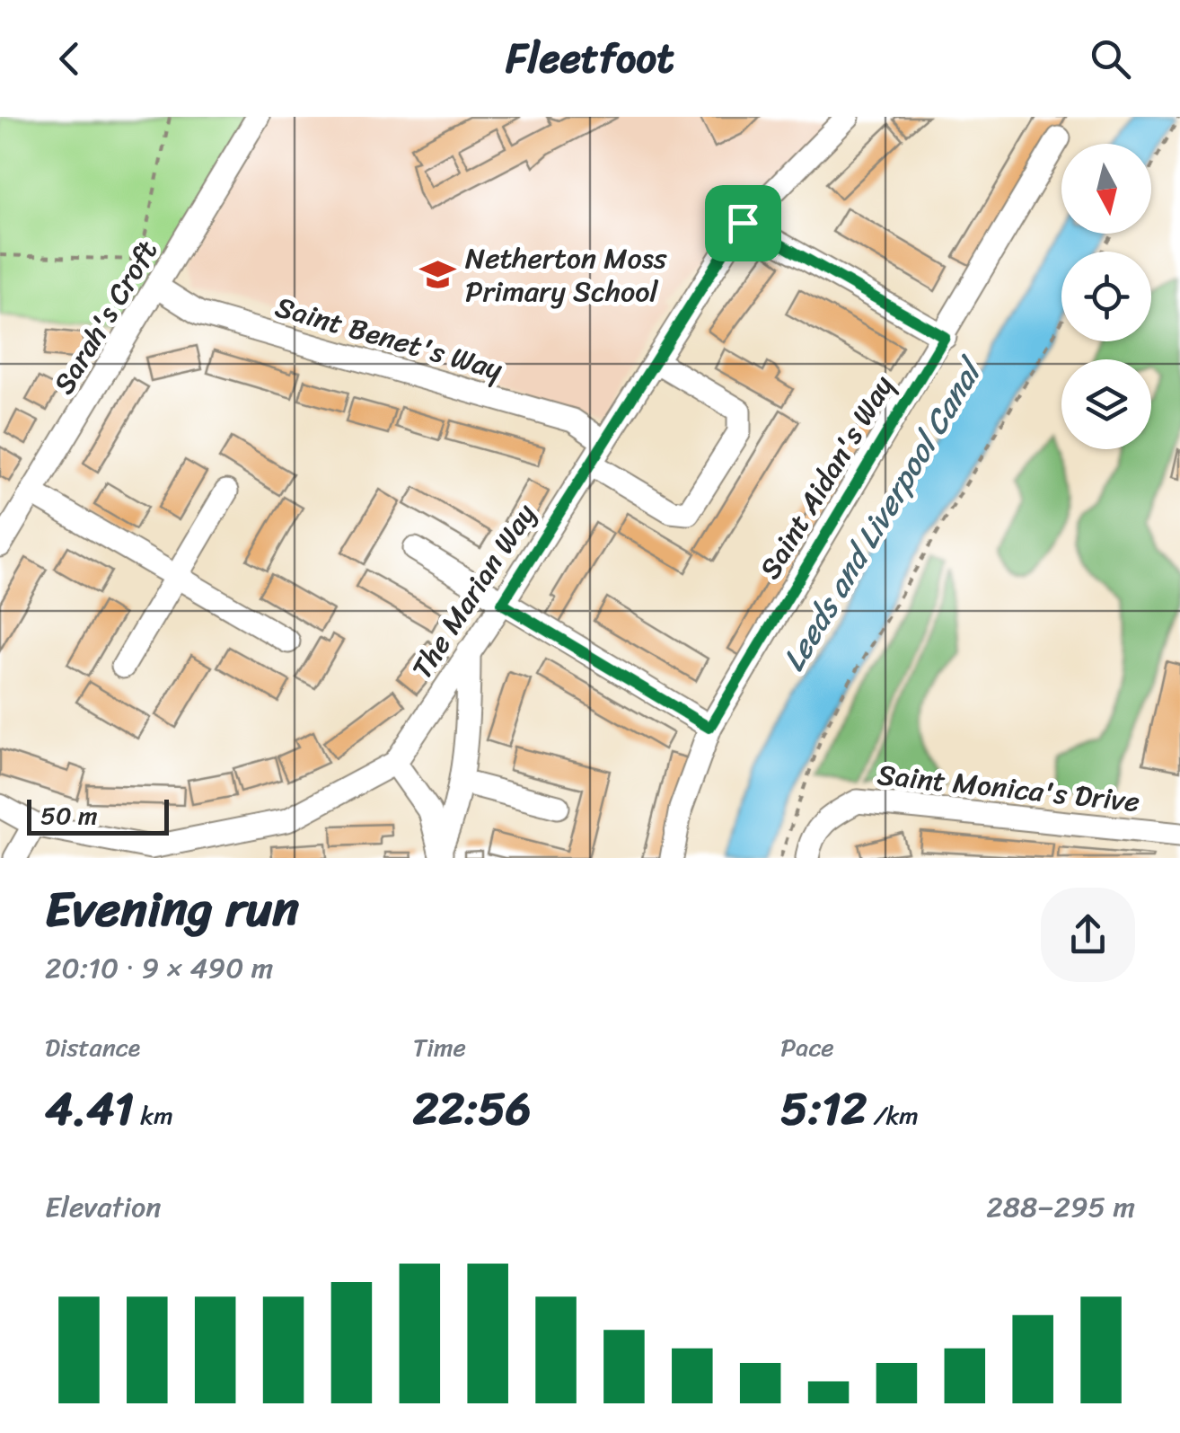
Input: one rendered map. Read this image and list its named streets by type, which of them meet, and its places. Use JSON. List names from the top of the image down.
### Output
{
  "streets": {
    "street": [
      "Sarah's Croft",
      "Saint Benet's Way",
      "Saint Aidan's Way",
      "The Marian Way",
      "Saint Monica's Drive"
    ]
  },
  "crossings": [
    ["Sarah's Croft", "Saint Benet's Way"],
    ["Saint Benet's Way", "The Marian Way"]
  ],
  "water": ["Leeds and Liverpool Canal"],
  "places": {
    "school or university": ["Netherton Moss Primary School"]
  },
  "scale_bar": "50 m",
  "north": "bottom",
  "page": {
    "header": "Fleetfoot",
    "scale": "50 m",
    "heading": ["Evening run", "20:10 · 9 × 490 m"],
    "stats": [
      ["Distance", "4.41 km"],
      ["Time", "22:56"],
      ["Pace", "5:12 /km"]
    ],
    "chart": ["Elevation", "288–295 m"]
  }
}
